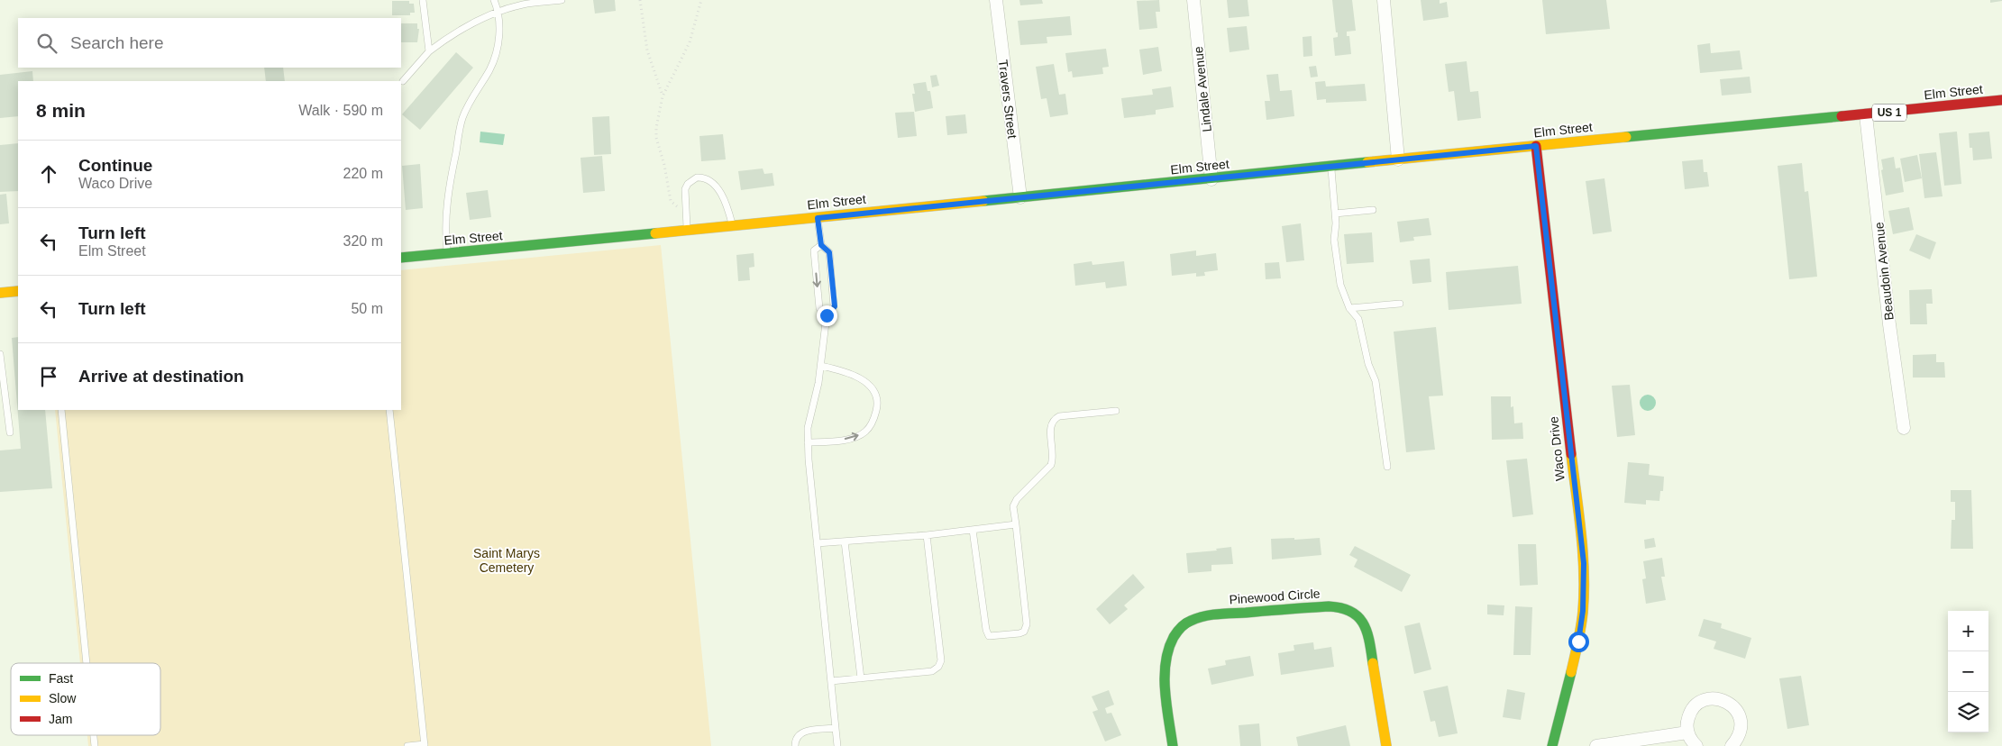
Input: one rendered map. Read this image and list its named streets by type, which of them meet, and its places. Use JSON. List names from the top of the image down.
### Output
{
  "streets": {
    "main road": [
      "Elm Street",
      "US 1",
      "Waco Drive",
      "Pinewood Circle"
    ],
    "street": ["Lindale Avenue", "Travers Street", "Beaudoin Avenue"]
  },
  "crossings": [
    ["Lindale Avenue", "Elm Street"],
    ["Elm Street", "Travers Street"],
    ["Elm Street", "Beaudoin Avenue"],
    ["Elm Street", "Waco Drive"]
  ],
  "parks": ["Saint Marys Cemetery"],
  "legend": ["Fast", "Slow", "Jam"],
  "page": {
    "search": "Search here",
    "heading": ["8 min", "Walk · 590 m"],
    "list": [
      ["Continue", "Waco Drive", "220 m"],
      ["Turn left", "Elm Street", "320 m"],
      ["Turn left", "50 m"],
      "Arrive at destination"
    ],
    "map_buttons": ["+", "−"]
  }
}
